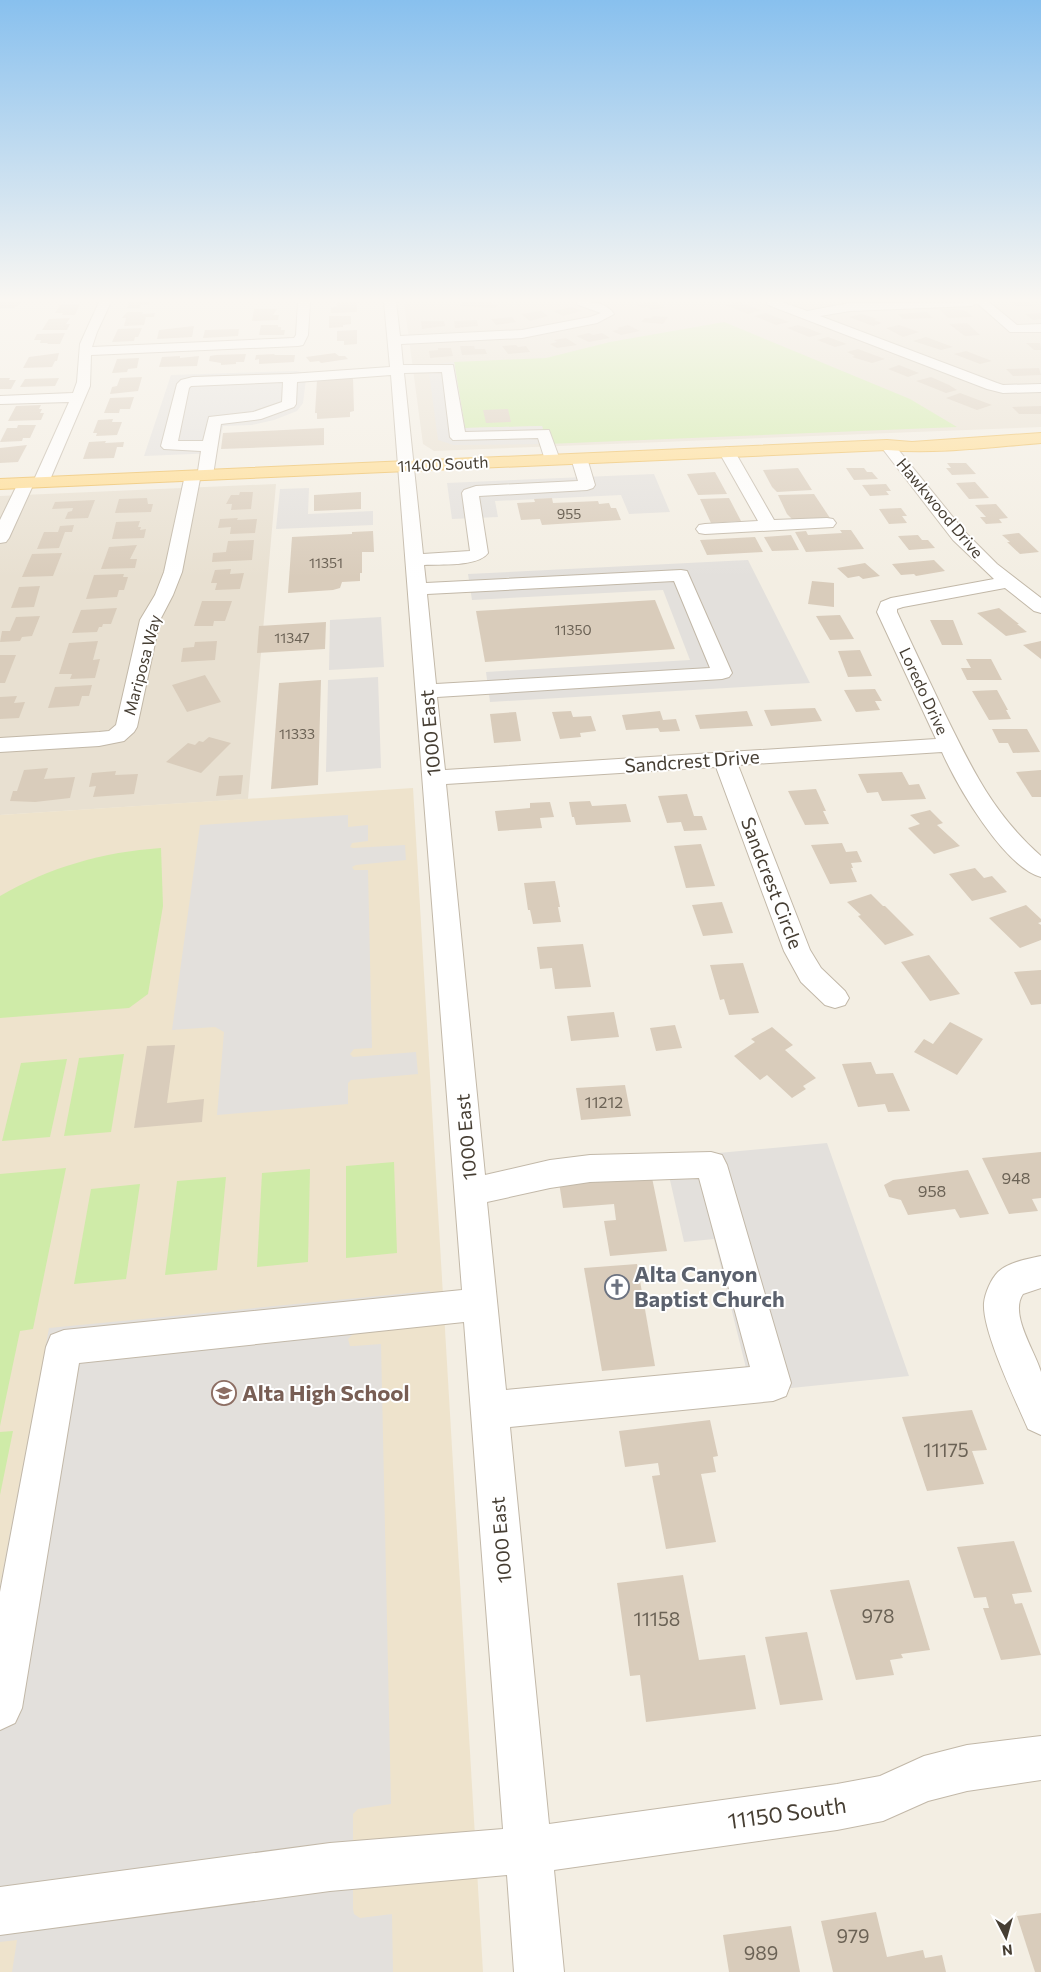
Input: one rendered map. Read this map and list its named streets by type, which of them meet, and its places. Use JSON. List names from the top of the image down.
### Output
{
  "streets": {
    "main road": ["11400 South"],
    "street": [
      "Hawkwood Drive",
      "Mariposa Way",
      "Loredo Drive",
      "1000 East",
      "Sandcrest Drive",
      "Sandcrest Circle",
      "11150 South"
    ]
  },
  "crossings": [
    ["11400 South", "Hawkwood Drive"],
    ["11400 South", "Mariposa Way"],
    ["11400 South", "1000 East"],
    ["Hawkwood Drive", "Loredo Drive"],
    ["Loredo Drive", "Sandcrest Drive"],
    ["1000 East", "Sandcrest Drive"],
    ["1000 East", "11150 South"],
    ["Sandcrest Drive", "Sandcrest Circle"]
  ],
  "places": {
    "church": ["Alta Canyon Baptist Church"],
    "school or university": ["Alta High School"]
  },
  "house_numbers": [
    "955",
    "11351",
    "11350",
    "11347",
    "11333",
    "11212",
    "948",
    "958",
    "11175",
    "978",
    "11158",
    "979",
    "989"
  ],
  "north": "bottom"
}
